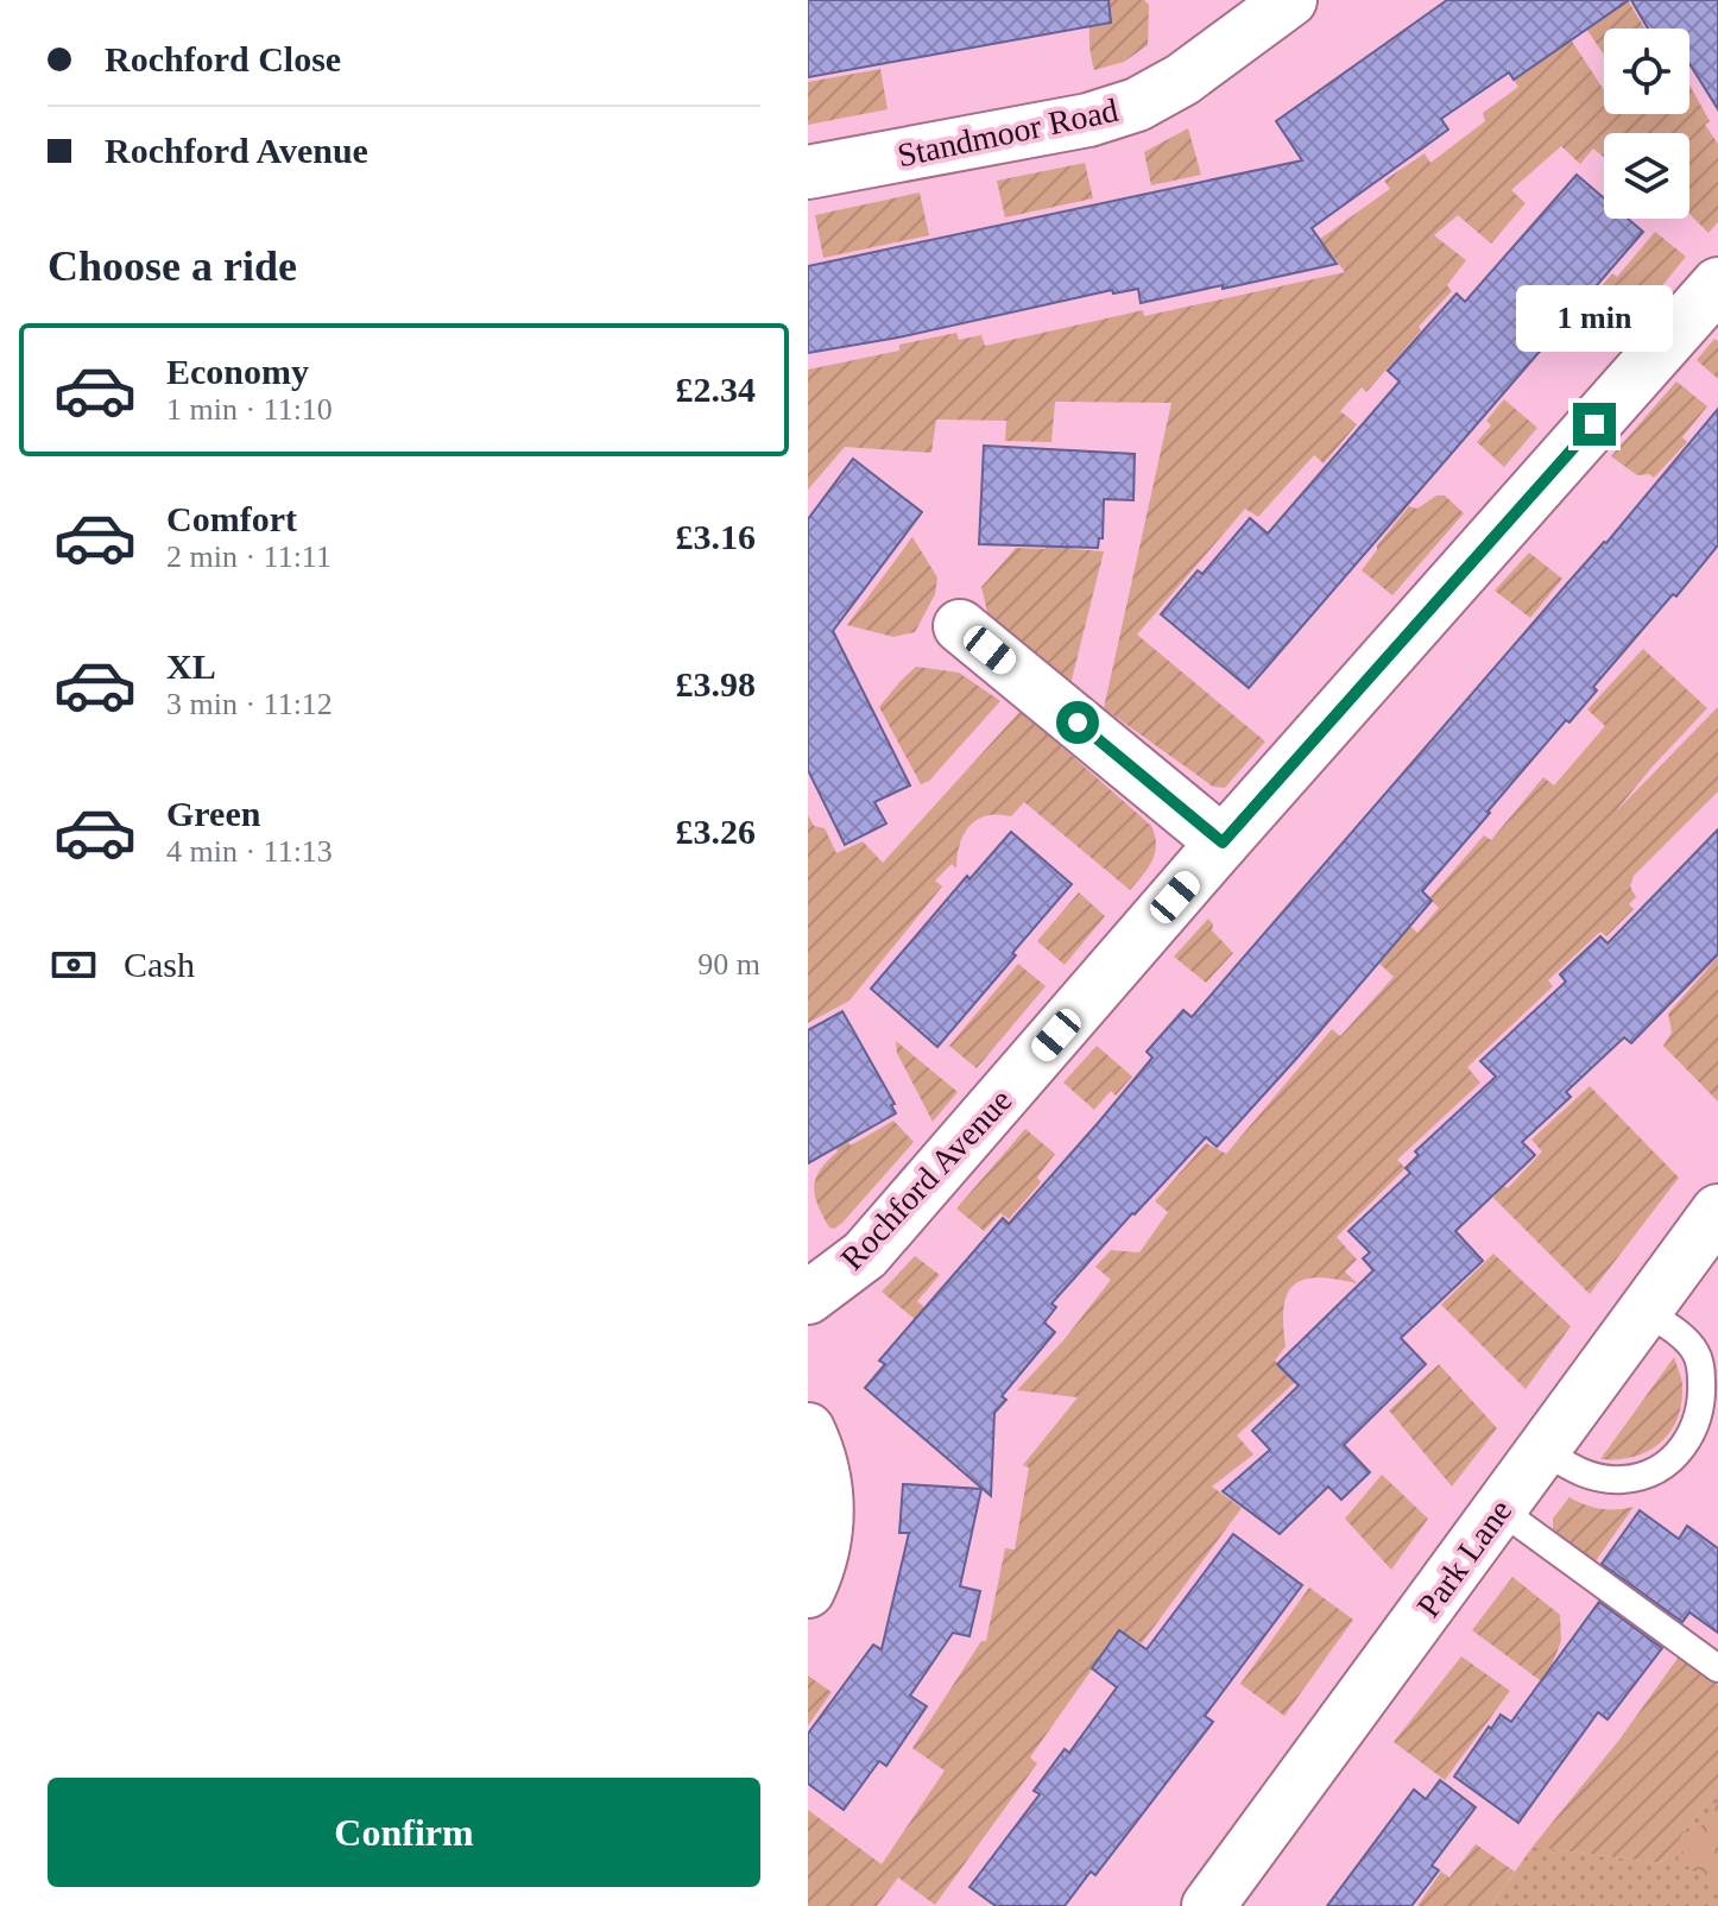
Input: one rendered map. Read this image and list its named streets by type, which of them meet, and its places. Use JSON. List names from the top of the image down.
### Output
{
  "streets": {
    "street": ["Standmoor Road", "Rochford Avenue", "Park Lane"]
  },
  "page": {
    "banner": ["Rochford Close", "Rochford Avenue"],
    "heading": "Choose a ride",
    "bubble": "1 min",
    "list": [
      {
        "name": "Economy",
        "note": "1 min · 11:10",
        "value": "£2.34"
      },
      {
        "name": "Comfort",
        "note": "2 min · 11:11",
        "value": "£3.16"
      },
      {
        "name": "XL",
        "note": "3 min · 11:12",
        "value": "£3.98"
      },
      {
        "name": "Green",
        "note": "4 min · 11:13",
        "value": "£3.26"
      }
    ],
    "pay": ["Cash", "90 m"],
    "buttons": "Confirm"
  }
}
